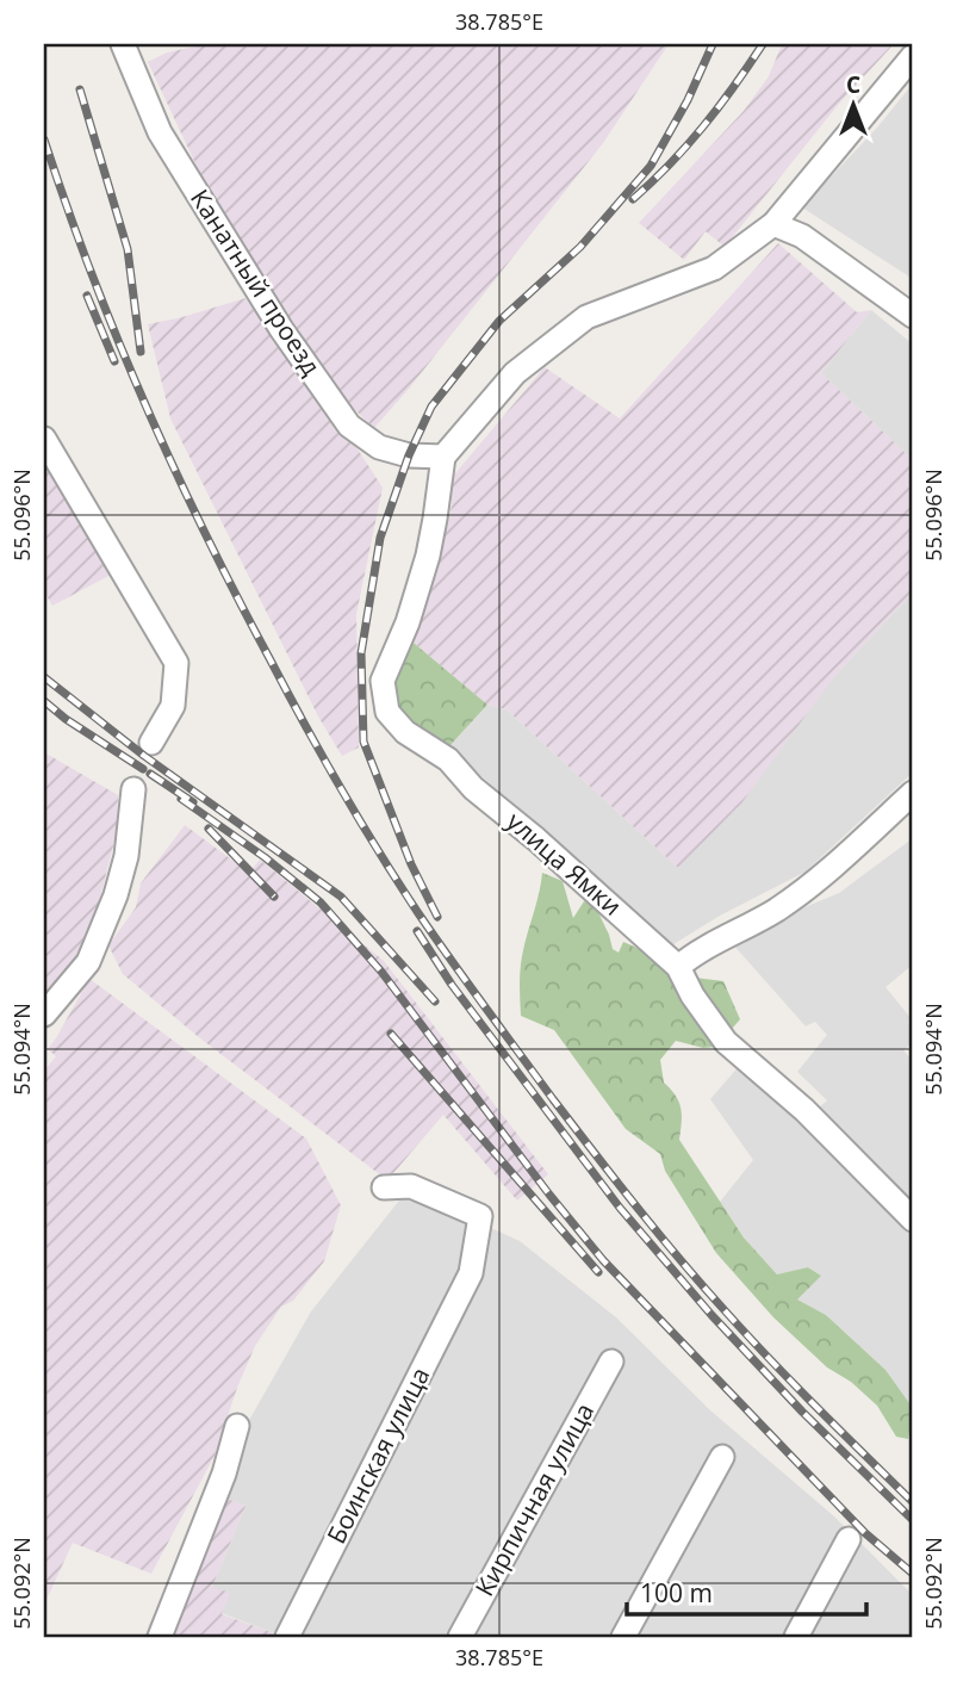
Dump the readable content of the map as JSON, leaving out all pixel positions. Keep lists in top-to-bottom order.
{
  "streets": {
    "street": [
      "Канатный проезд",
      "улица Ямки",
      "Боинская улица",
      "Кирпичная улица"
    ]
  },
  "crossings": [
    ["Канатный проезд", "улица Ямки"]
  ],
  "scale_bar": "100 m",
  "north": "top",
  "coordinates": [
    "38.785°E",
    "55.096°N",
    "55.094°N",
    "55.092°N"
  ]
}
